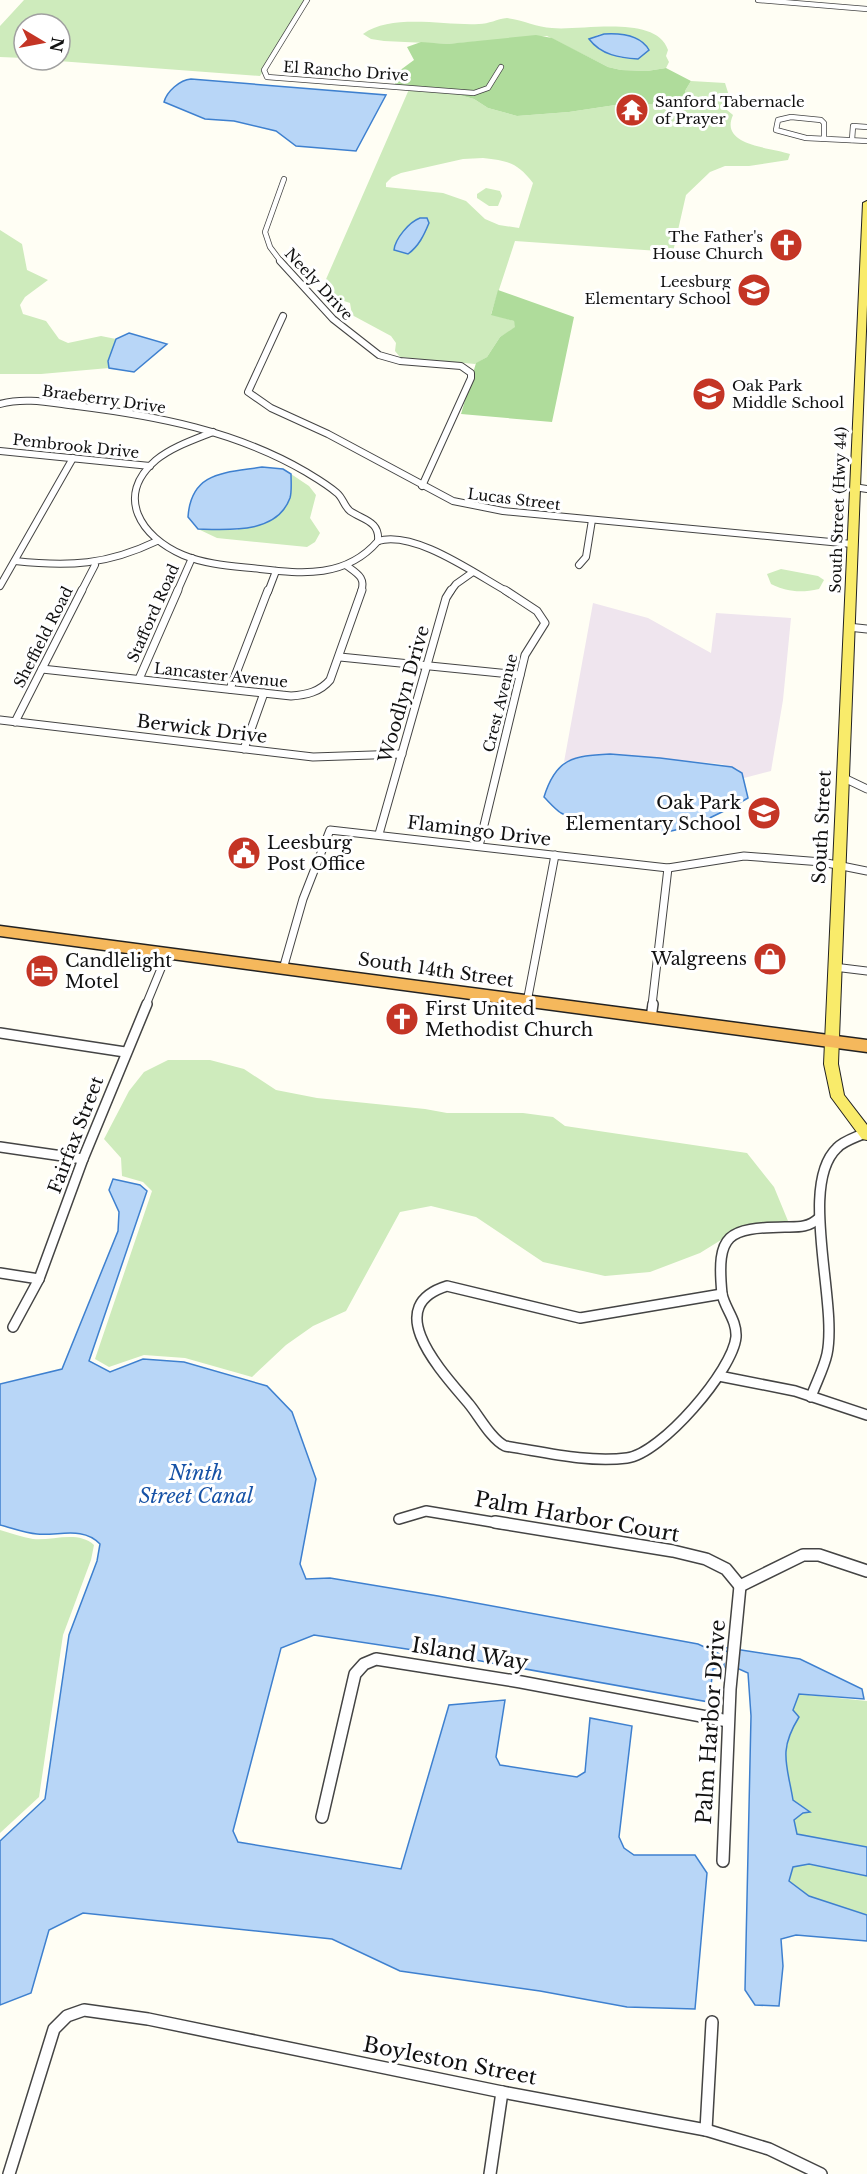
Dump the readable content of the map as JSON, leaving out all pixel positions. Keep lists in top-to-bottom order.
{
  "streets": {
    "highway": ["South 14th Street"],
    "main road": ["South Street (Hwy 44)", "South Street"],
    "street": [
      "El Rancho Drive",
      "Neely Drive",
      "Braeberry Drive",
      "Pembrook Drive",
      "Lucas Street",
      "Stafford Road",
      "Sheffield Road",
      "Lancaster Avenue",
      "Woodlyn Drive",
      "Crest Avenue",
      "Berwick Drive",
      "Flamingo Drive",
      "Fairfax Street",
      "Palm Harbor Court",
      "Island Way",
      "Palm Harbor Drive",
      "Boyleston Street"
    ]
  },
  "crossings": [
    ["Neely Drive", "Lucas Street"],
    ["Braeberry Drive", "Crest Avenue"],
    ["Lucas Street", "South Street (Hwy 44)"],
    ["South Street (Hwy 44)", "South Street"],
    ["Stafford Road", "Lancaster Avenue"],
    ["Sheffield Road", "Lancaster Avenue"],
    ["Sheffield Road", "Berwick Drive"],
    ["Woodlyn Drive", "Crest Avenue"],
    ["Woodlyn Drive", "Berwick Drive"],
    ["Woodlyn Drive", "Flamingo Drive"],
    ["Crest Avenue", "Flamingo Drive"],
    ["South Street", "Flamingo Drive"],
    ["South Street", "South 14th Street"],
    ["Flamingo Drive", "South 14th Street"],
    ["South 14th Street", "Fairfax Street"],
    ["Palm Harbor Court", "Palm Harbor Drive"],
    ["Island Way", "Palm Harbor Drive"]
  ],
  "water": ["Ninth Street Canal"],
  "places": {
    "temple": ["Sanford Tabernacle of Prayer"],
    "church": ["The Father's House Church", "First United Methodist Church"],
    "school or university": ["Leesburg Elementary School", "Oak Park Middle School", "Oak Park Elementary School"],
    "public building": ["Leesburg Post Office"],
    "shop": ["Walgreens"],
    "hotel": ["Candlelight Motel"]
  },
  "north": "right"
}
